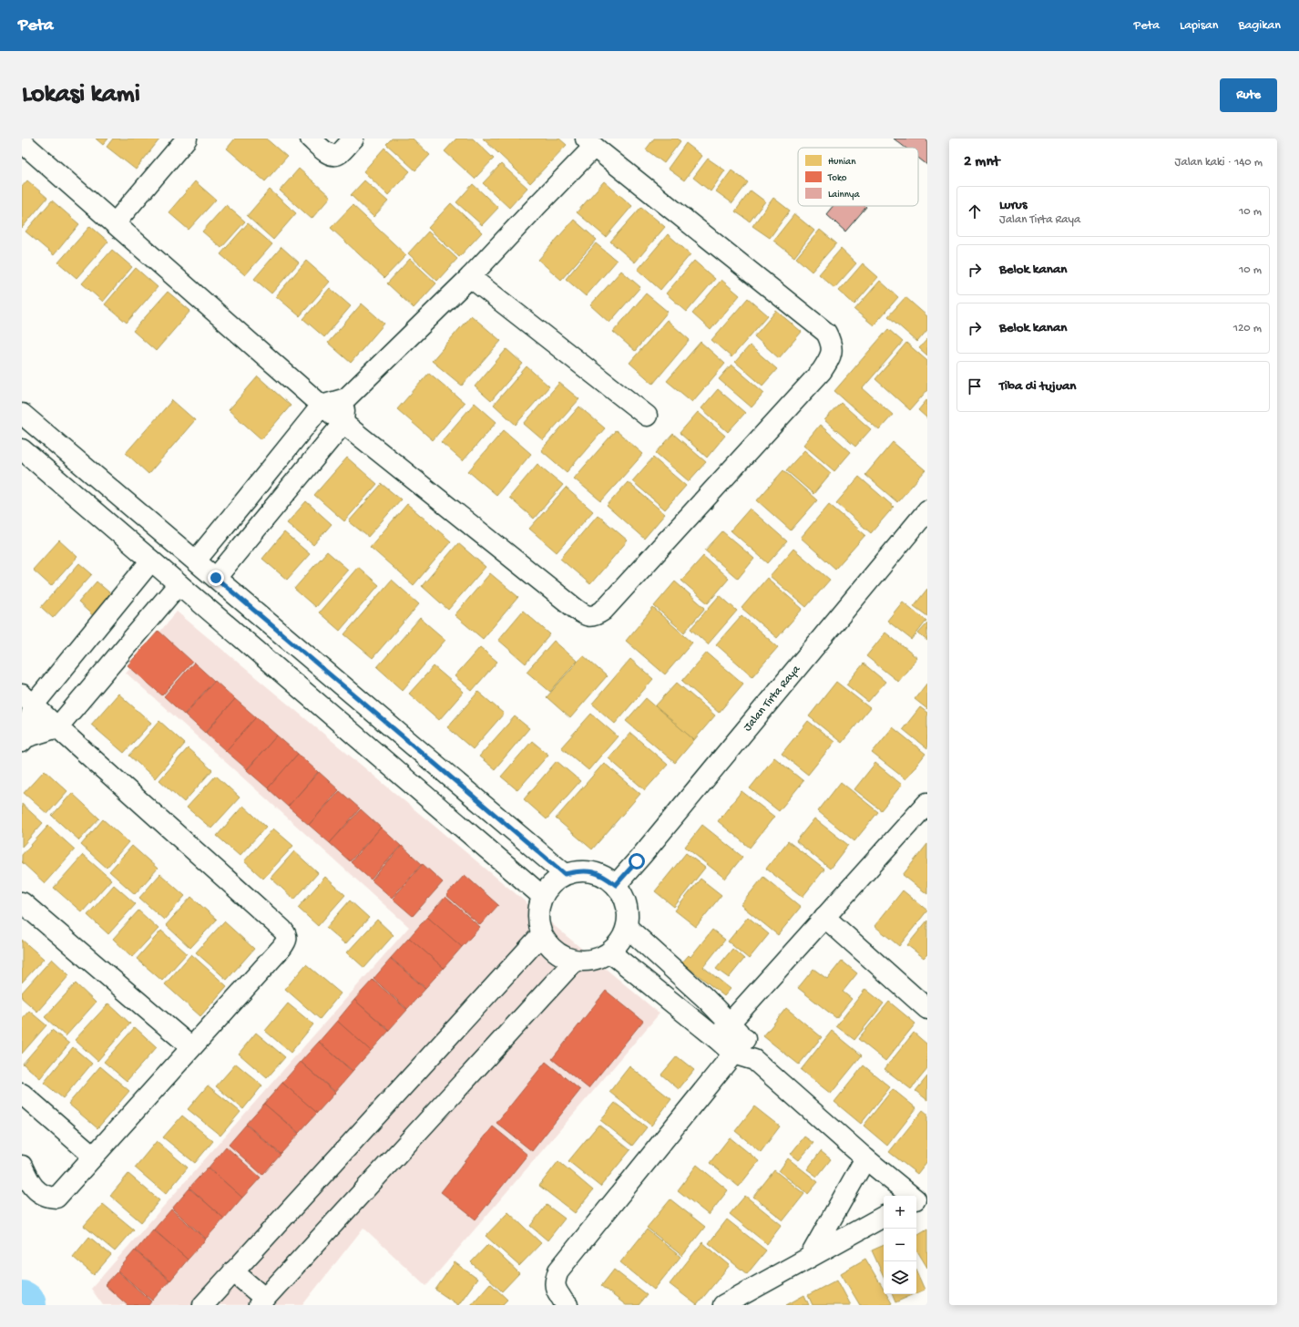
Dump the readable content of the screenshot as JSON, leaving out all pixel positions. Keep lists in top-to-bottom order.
{
  "streets": {
    "street": ["Jalan Tirta Raya"]
  },
  "legend": ["Hunian", "Toko", "Lainnya"],
  "page": {
    "header": "Peta",
    "nav": ["Peta", "Lapisan", "Bagikan"],
    "buttons": "Rute",
    "title": "Lokasi kami",
    "heading": ["2 mnt", "Jalan kaki · 140 m"],
    "list": [
      ["Lurus", "Jalan Tirta Raya", "10 m"],
      ["Belok kanan", "10 m"],
      ["Belok kanan", "120 m"],
      "Tiba di tujuan"
    ],
    "map_buttons": ["+", "−"]
  }
}
